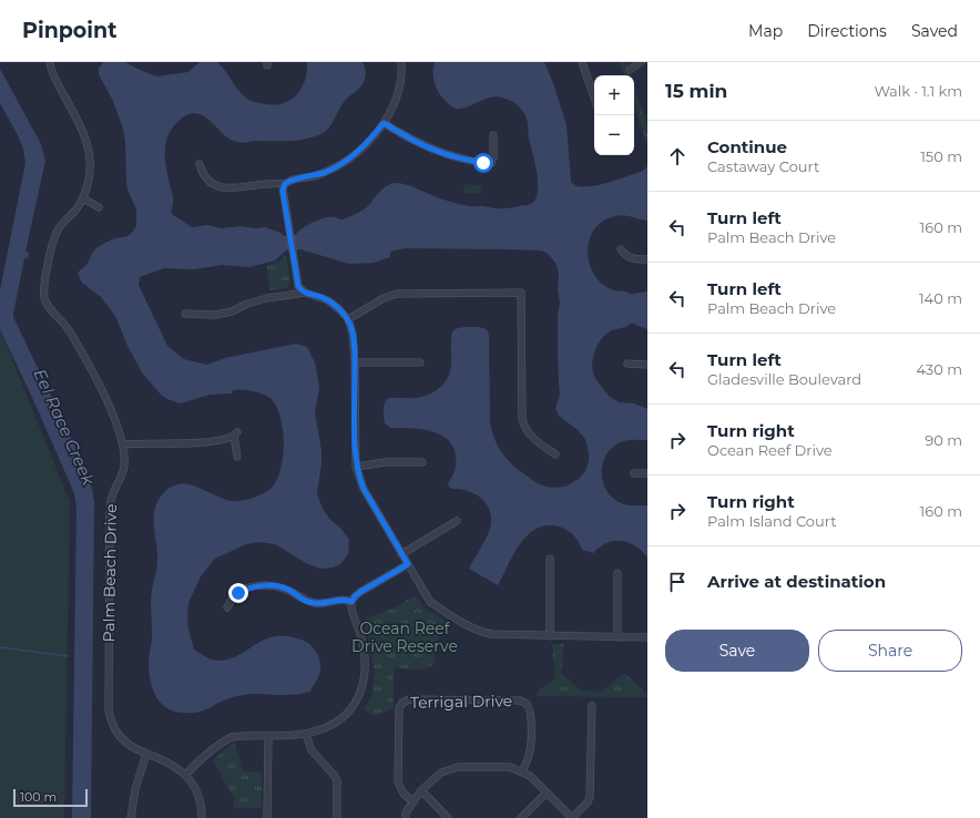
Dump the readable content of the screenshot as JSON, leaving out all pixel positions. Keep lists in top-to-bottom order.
{
  "streets": {
    "street": ["Palm Beach Drive", "Terrigal Drive"]
  },
  "water": ["Eel Race Creek"],
  "parks": ["Ocean Reef Drive Reserve"],
  "scale_bar": "100 m",
  "page": {
    "header": "Pinpoint",
    "nav": ["Map", "Directions", "Saved"],
    "heading": ["15 min", "Walk · 1.1 km"],
    "map_buttons": ["+", "−"],
    "list": [
      ["Continue", "Castaway Court", "150 m"],
      ["Turn left", "Palm Beach Drive", "160 m"],
      ["Turn left", "Palm Beach Drive", "140 m"],
      ["Turn left", "Gladesville Boulevard", "430 m"],
      ["Turn right", "Ocean Reef Drive", "90 m"],
      ["Turn right", "Palm Island Court", "160 m"],
      "Arrive at destination"
    ],
    "buttons": ["Save", "Share"],
    "scale": "100 m"
  }
}
